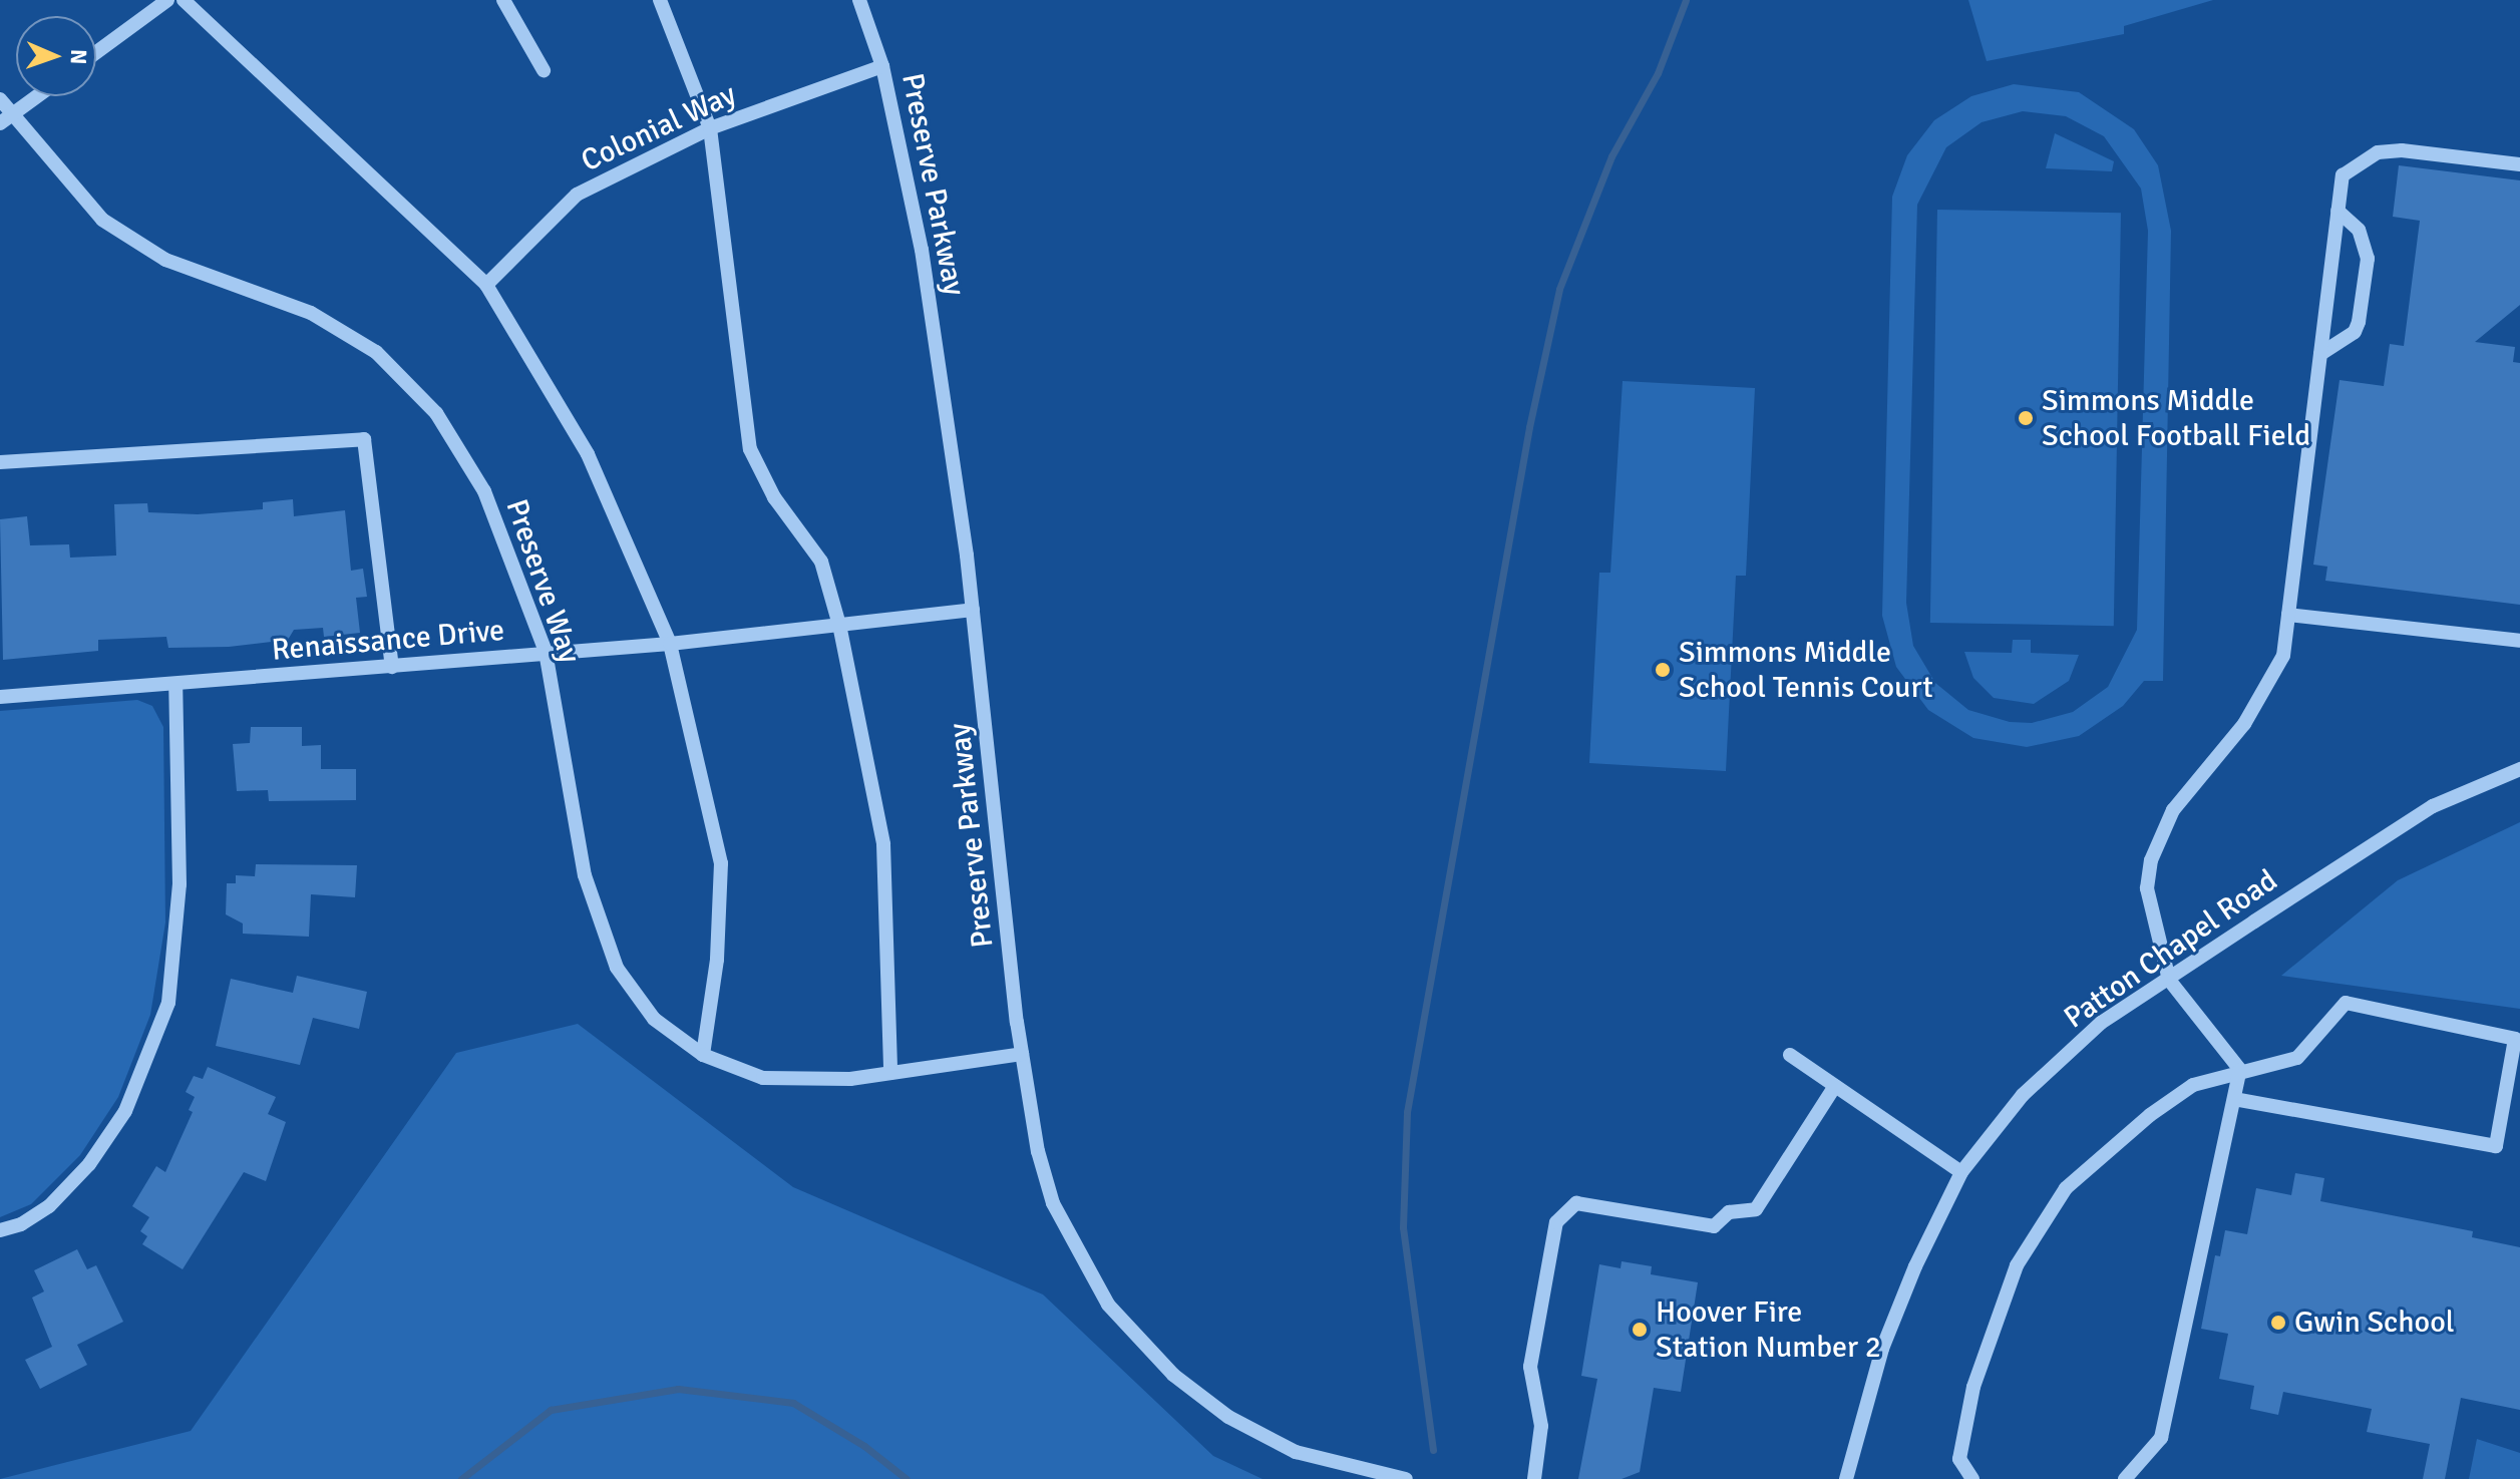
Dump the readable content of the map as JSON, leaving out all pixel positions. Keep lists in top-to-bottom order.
{
  "streets": {
    "street": [
      "Colonial Way",
      "Preserve Parkway",
      "Preserve Way",
      "Renaissance Drive",
      "Patton Chapel Road"
    ]
  },
  "crossings": [
    ["Colonial Way", "Preserve Parkway"],
    ["Preserve Parkway", "Preserve Way"],
    ["Preserve Parkway", "Renaissance Drive"],
    ["Preserve Way", "Renaissance Drive"]
  ],
  "places": [
    "Simmons Middle School Football Field",
    "Simmons Middle School Tennis Court",
    "Gwin School",
    "Hoover Fire Station Number 2"
  ],
  "north": "right"
}
